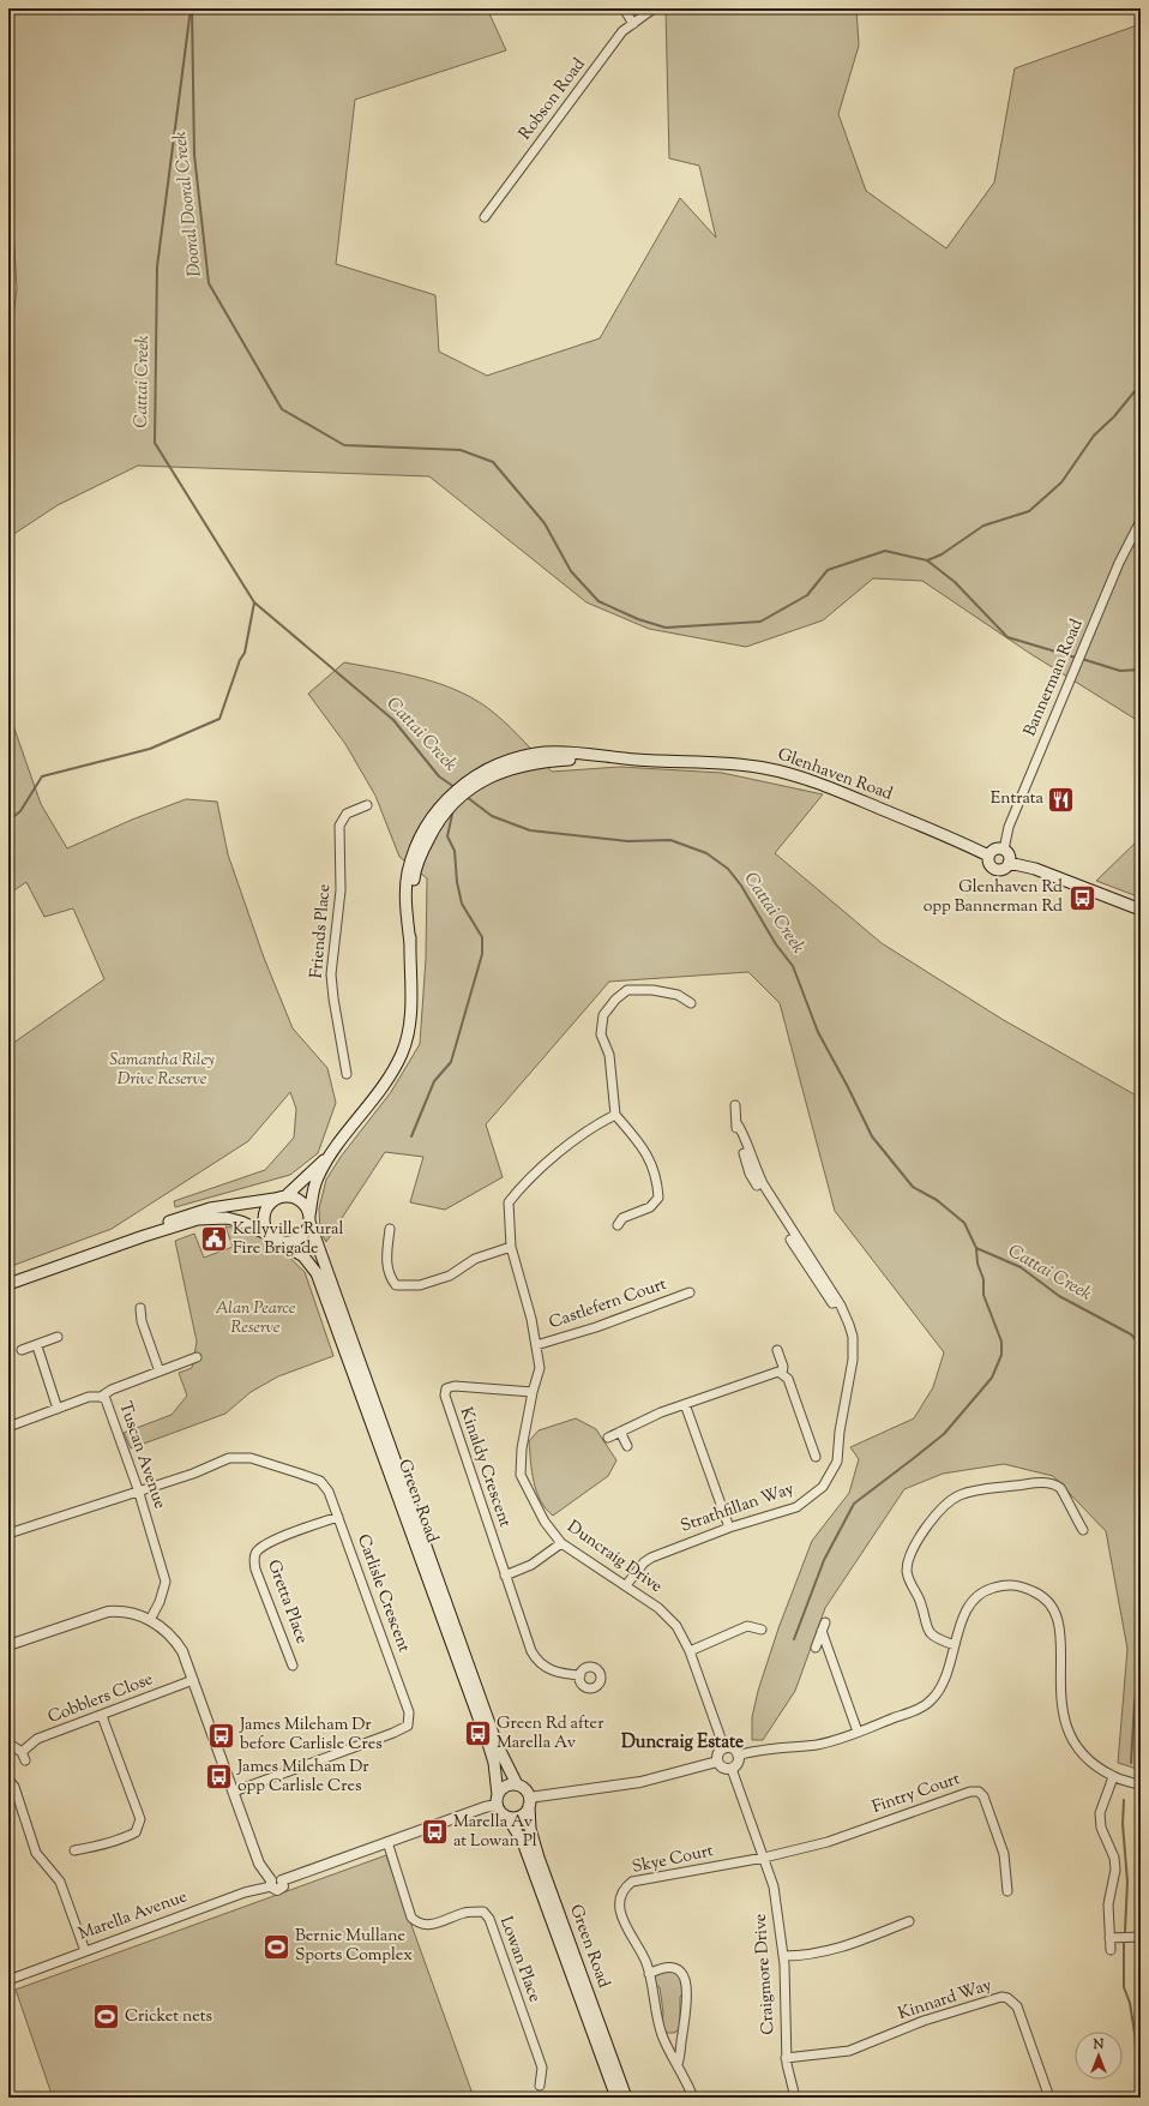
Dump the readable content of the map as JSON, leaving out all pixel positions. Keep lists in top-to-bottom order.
{
  "streets": {
    "main road": ["Glenhaven Road", "Green Road"],
    "street": [
      "Robson Road",
      "Bannerman Road",
      "Friends Place",
      "Castlefern Court",
      "Tuscan Avenue",
      "Kinaldy Crescent",
      "Strathfillan Way",
      "Duncraig Drive",
      "Carlisle Crescent",
      "Gretta Place",
      "Cobblers Close",
      "Fintry Court",
      "Skye Court",
      "Marella Avenue",
      "Lowan Place",
      "Craigmore Drive",
      "Kinnard Way"
    ]
  },
  "crossings": [
    ["Bannerman Road", "Glenhaven Road"],
    ["Glenhaven Road", "Green Road"],
    ["Castlefern Court", "Duncraig Drive"],
    ["Tuscan Avenue", "Carlisle Crescent"],
    ["Kinaldy Crescent", "Duncraig Drive"],
    ["Strathfillan Way", "Duncraig Drive"],
    ["Duncraig Drive", "Craigmore Drive"],
    ["Carlisle Crescent", "Gretta Place"],
    ["Fintry Court", "Skye Court"],
    ["Fintry Court", "Craigmore Drive"],
    ["Skye Court", "Craigmore Drive"],
    ["Craigmore Drive", "Kinnard Way"]
  ],
  "districts": ["Duncraig Estate"],
  "water": ["Dooral Dooral Creek", "Cattai Creek"],
  "parks": ["Samantha Riley Drive Reserve", "Alan Pearce Reserve"],
  "places": {
    "restaurant": ["Entrata"],
    "bus stop": [
      "Glenhaven Rd opp Bannerman Rd",
      "Green Rd after Marella Av",
      "James Mileham Dr before Carlisle Cres",
      "James Mileham Dr opp Carlisle Cres",
      "Marella Av at Lowan Pl"
    ],
    "public building": ["Kellyville Rural Fire Brigade"],
    "sports": ["Bernie Mullane Sports Complex", "Cricket nets"]
  },
  "north": "top"
}
